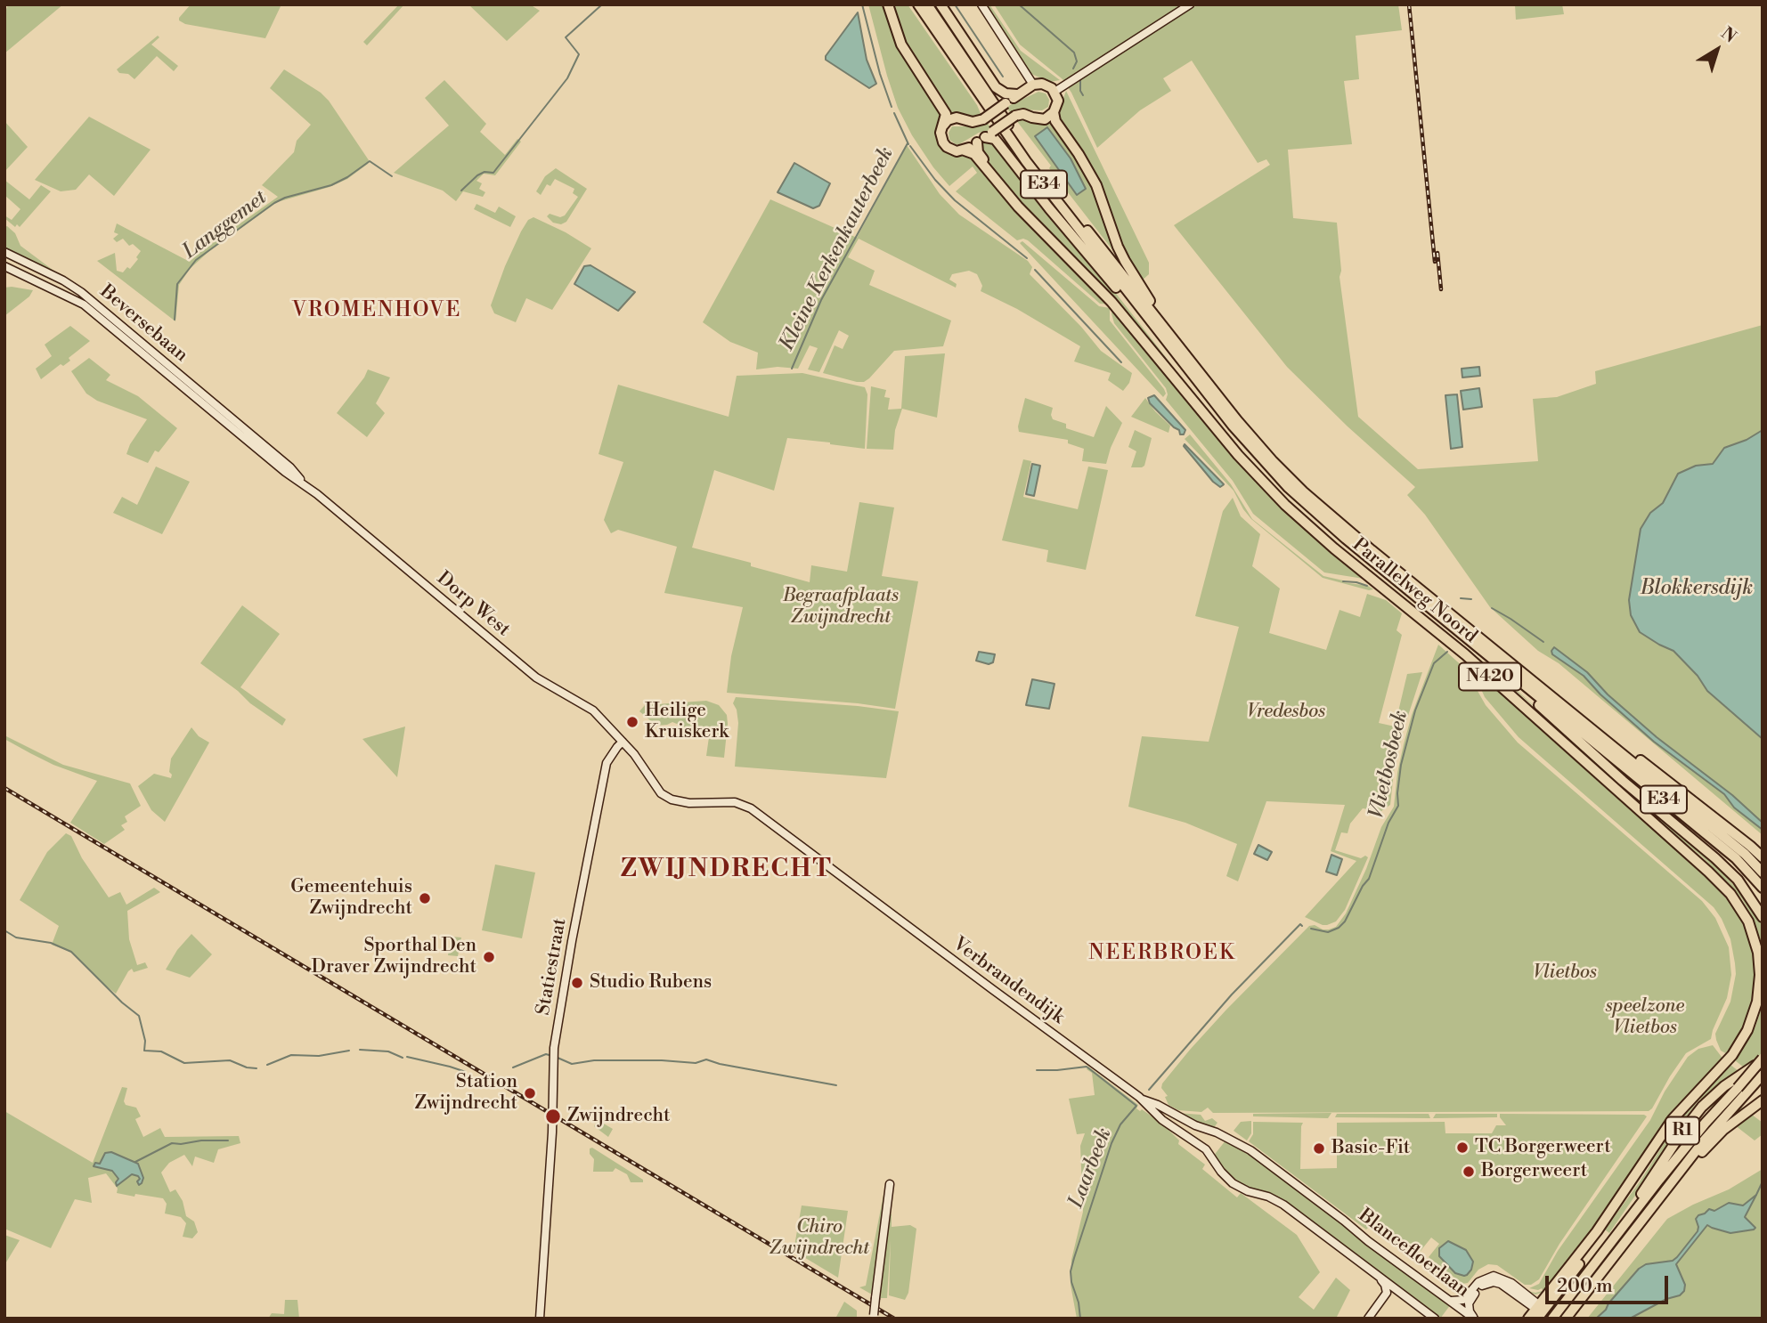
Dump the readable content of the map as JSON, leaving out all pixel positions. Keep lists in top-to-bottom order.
{
  "streets": {
    "highway": [
      "E34",
      "Parallelweg Noord",
      "N420",
      "R1"
    ],
    "main road": [
      "Beversebaan",
      "Dorp West",
      "Statiestraat",
      "Verbrandendijk",
      "Blancefloerlaan"
    ]
  },
  "crossings": [
    ["Beversebaan", "Dorp West"],
    ["Parallelweg Noord", "N420"],
    ["Dorp West", "Statiestraat"],
    ["Dorp West", "Verbrandendijk"],
    ["Verbrandendijk", "Blancefloerlaan"]
  ],
  "districts": ["VROMENHOVE", "ZWIJNDRECHT", "NEERBROEK"],
  "water": [
    "Langgemet",
    "Kleine Kerkenkauterbeek",
    "Blokkersdijk",
    "Vlietbosbeek",
    "Laarbeek"
  ],
  "parks": [
    "Begraafplaats Zwijndrecht",
    "Vredesbos",
    "Vlietbos",
    "speelzone Vlietbos",
    "Chiro Zwijndrecht"
  ],
  "places": [
    "Heilige Kruiskerk",
    "Gemeentehuis Zwijndrecht",
    "Sporthal Den Draver Zwijndrecht",
    "Studio Rubens",
    "Station Zwijndrecht",
    "Zwijndrecht",
    "TC Borgerweert",
    "Basic-Fit",
    "Borgerweert"
  ],
  "scale_bar": "200 m",
  "north": "top right"
}
